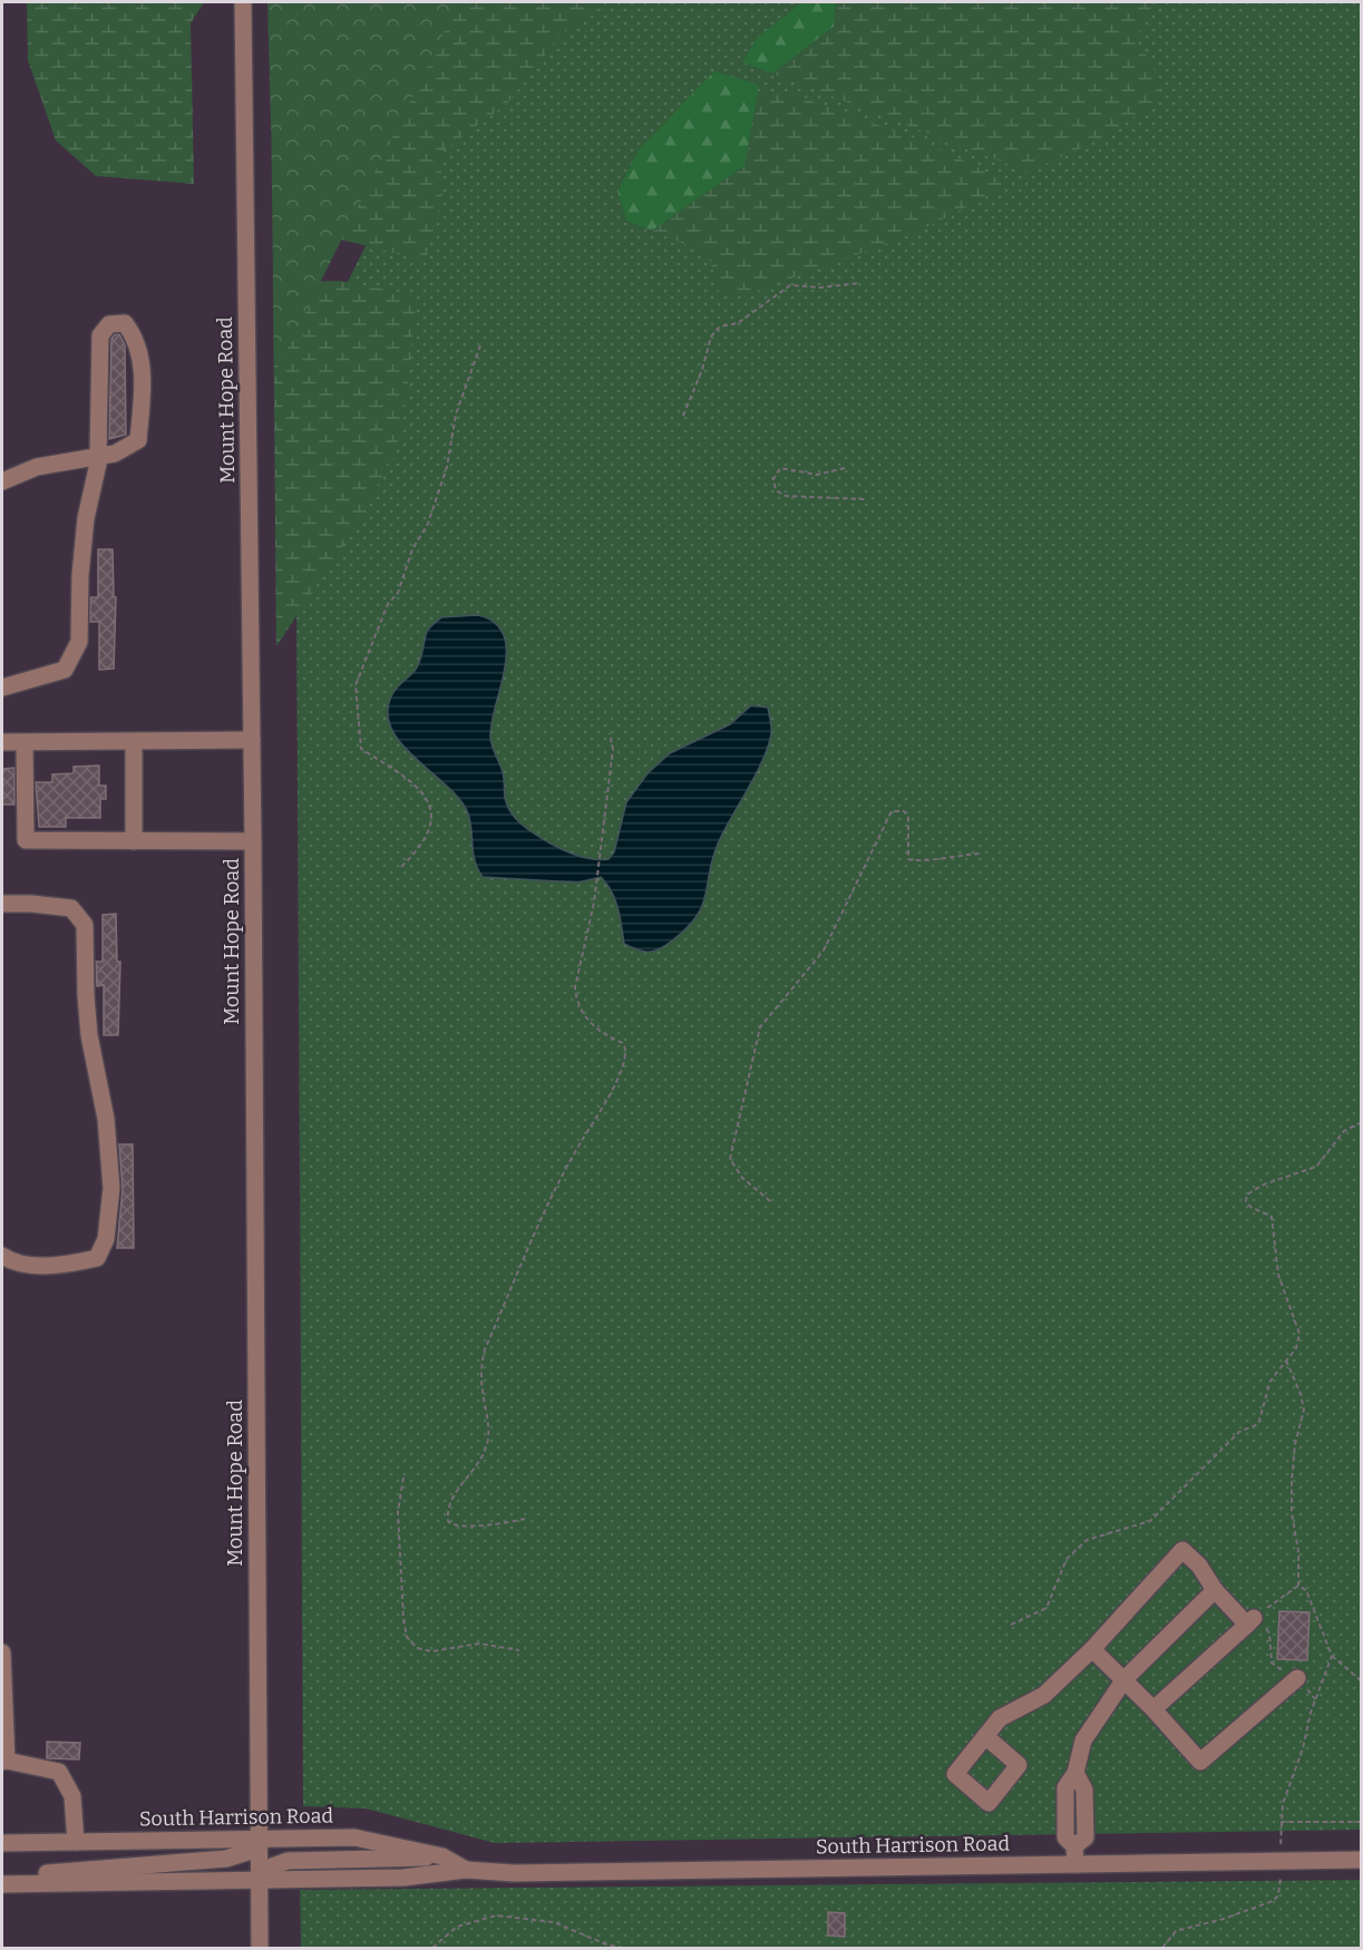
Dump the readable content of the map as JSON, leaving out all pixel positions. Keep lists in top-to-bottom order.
{
  "streets": {
    "street": ["Mount Hope Road", "South Harrison Road"]
  },
  "crossings": [
    ["Mount Hope Road", "South Harrison Road"]
  ]
}
